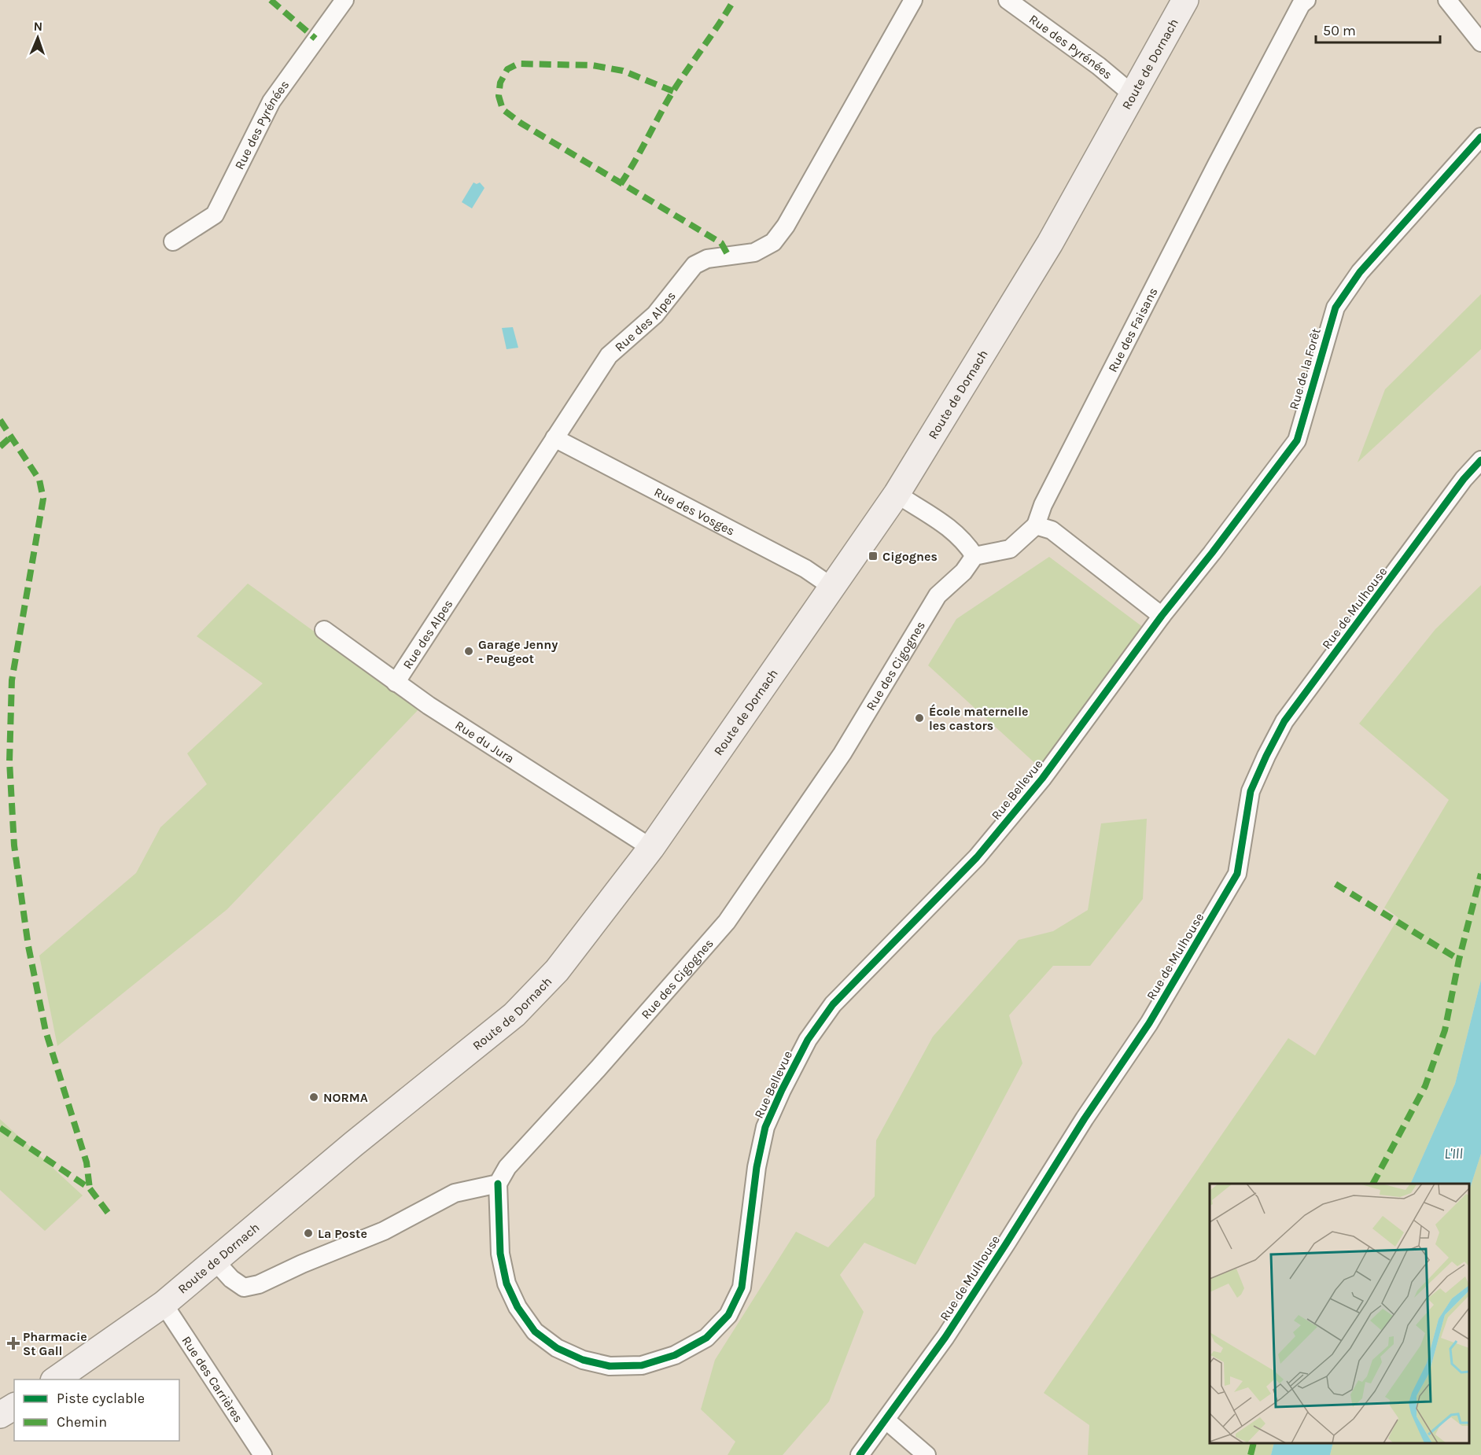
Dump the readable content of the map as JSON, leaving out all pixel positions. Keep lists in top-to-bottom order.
{
  "streets": {
    "main road": ["Route de Dornach"],
    "street": [
      "Rue des Pyrénées",
      "Rue des Alpes",
      "Rue des Faisans",
      "Rue de la Forêt",
      "Rue des Vosges",
      "Rue de Mulhouse",
      "Rue des Cigognes",
      "Rue du Jura",
      "Rue Bellevue",
      "Rue des Carrières"
    ]
  },
  "crossings": [
    ["Rue des Pyrénées", "Route de Dornach"],
    ["Route de Dornach", "Rue des Vosges"],
    ["Route de Dornach", "Rue du Jura"],
    ["Route de Dornach", "Rue des Carrières"],
    ["Rue des Alpes", "Rue des Vosges"],
    ["Rue des Alpes", "Rue du Jura"],
    ["Rue de la Forêt", "Rue Bellevue"],
    ["Rue des Cigognes", "Rue Bellevue"]
  ],
  "water": ["L'Ill"],
  "places": {
    "transit": ["Cigognes"],
    "other": [
      "Garage Jenny - Peugeot",
      "École maternelle les castors",
      "NORMA",
      "La Poste"
    ],
    "health": ["Pharmacie St Gall"]
  },
  "legend": ["Piste cyclable", "Chemin"],
  "scale_bar": "50 m",
  "north": "top"
}
